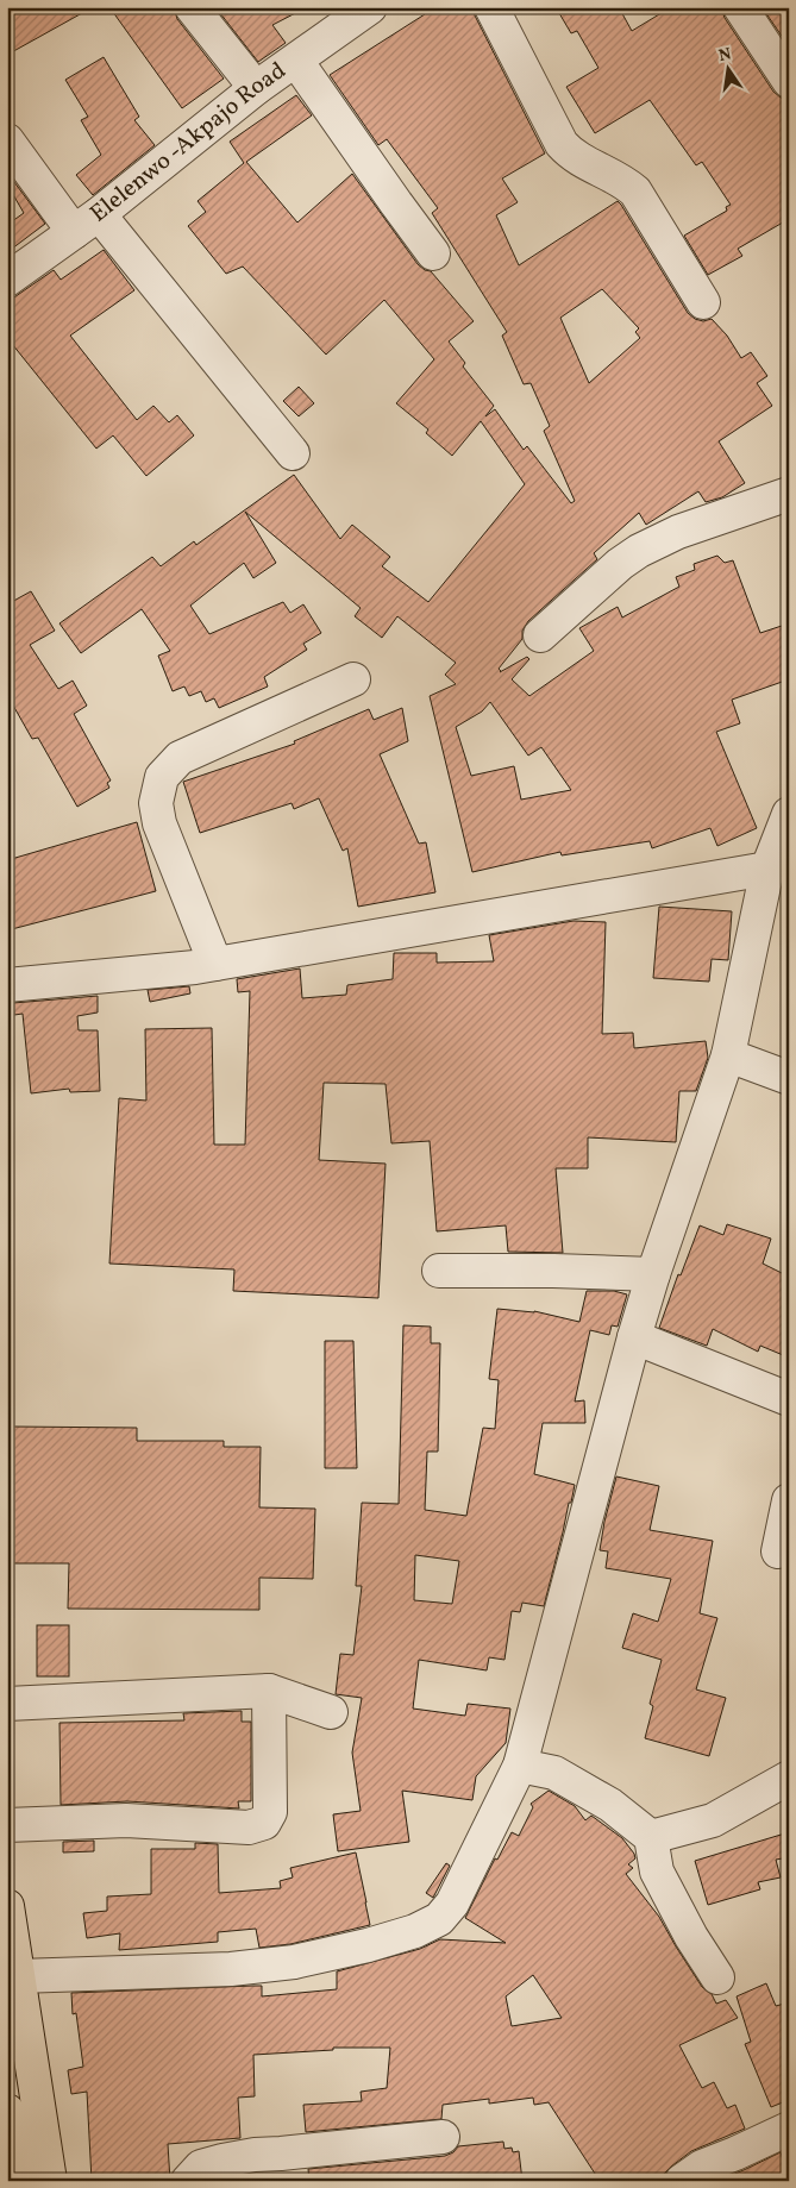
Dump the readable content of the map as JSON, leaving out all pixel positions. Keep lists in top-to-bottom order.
{
  "streets": {
    "street": ["Elelenwo -Akpajo Road"]
  },
  "north": "top"
}
